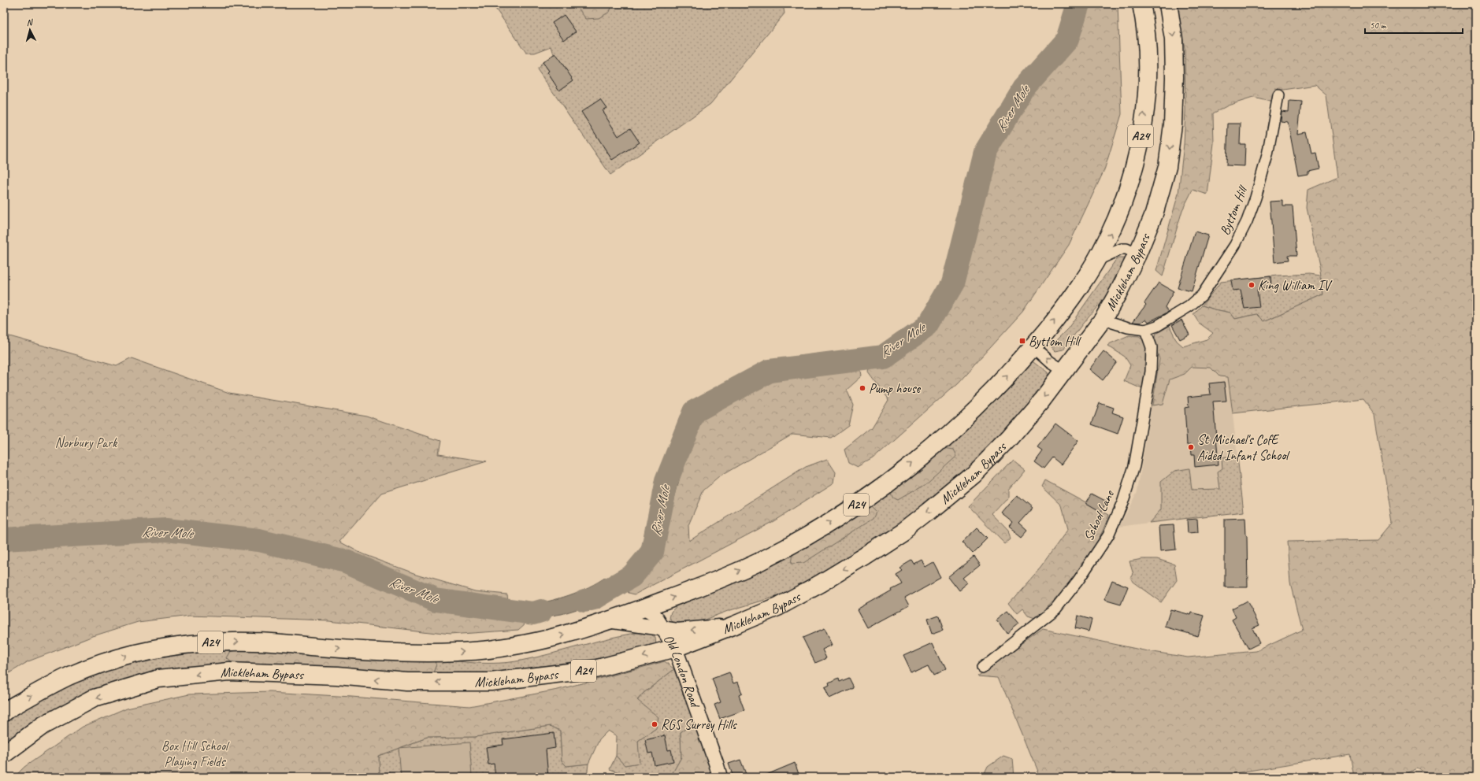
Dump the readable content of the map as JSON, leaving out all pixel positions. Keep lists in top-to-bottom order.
{
  "streets": {
    "highway": ["A24", "Mickleham Bypass"],
    "main road": ["Old London Road"],
    "street": ["Byttom Hill", "School Lane"]
  },
  "crossings": [
    ["A24", "Old London Road"],
    ["Byttom Hill", "Mickleham Bypass"],
    ["Byttom Hill", "School Lane"],
    ["Mickleham Bypass", "Old London Road"]
  ],
  "water": ["River Mole"],
  "parks": ["Norbury Park", "Box Hill School Playing Fields"],
  "places": {
    "other": [
      "King William IV",
      "Pump house",
      "St Michael's CofE Aided Infant School",
      "RGS Surrey Hills"
    ],
    "transit": ["Byttom Hill"]
  },
  "scale_bar": "50 m",
  "north": "top"
}
